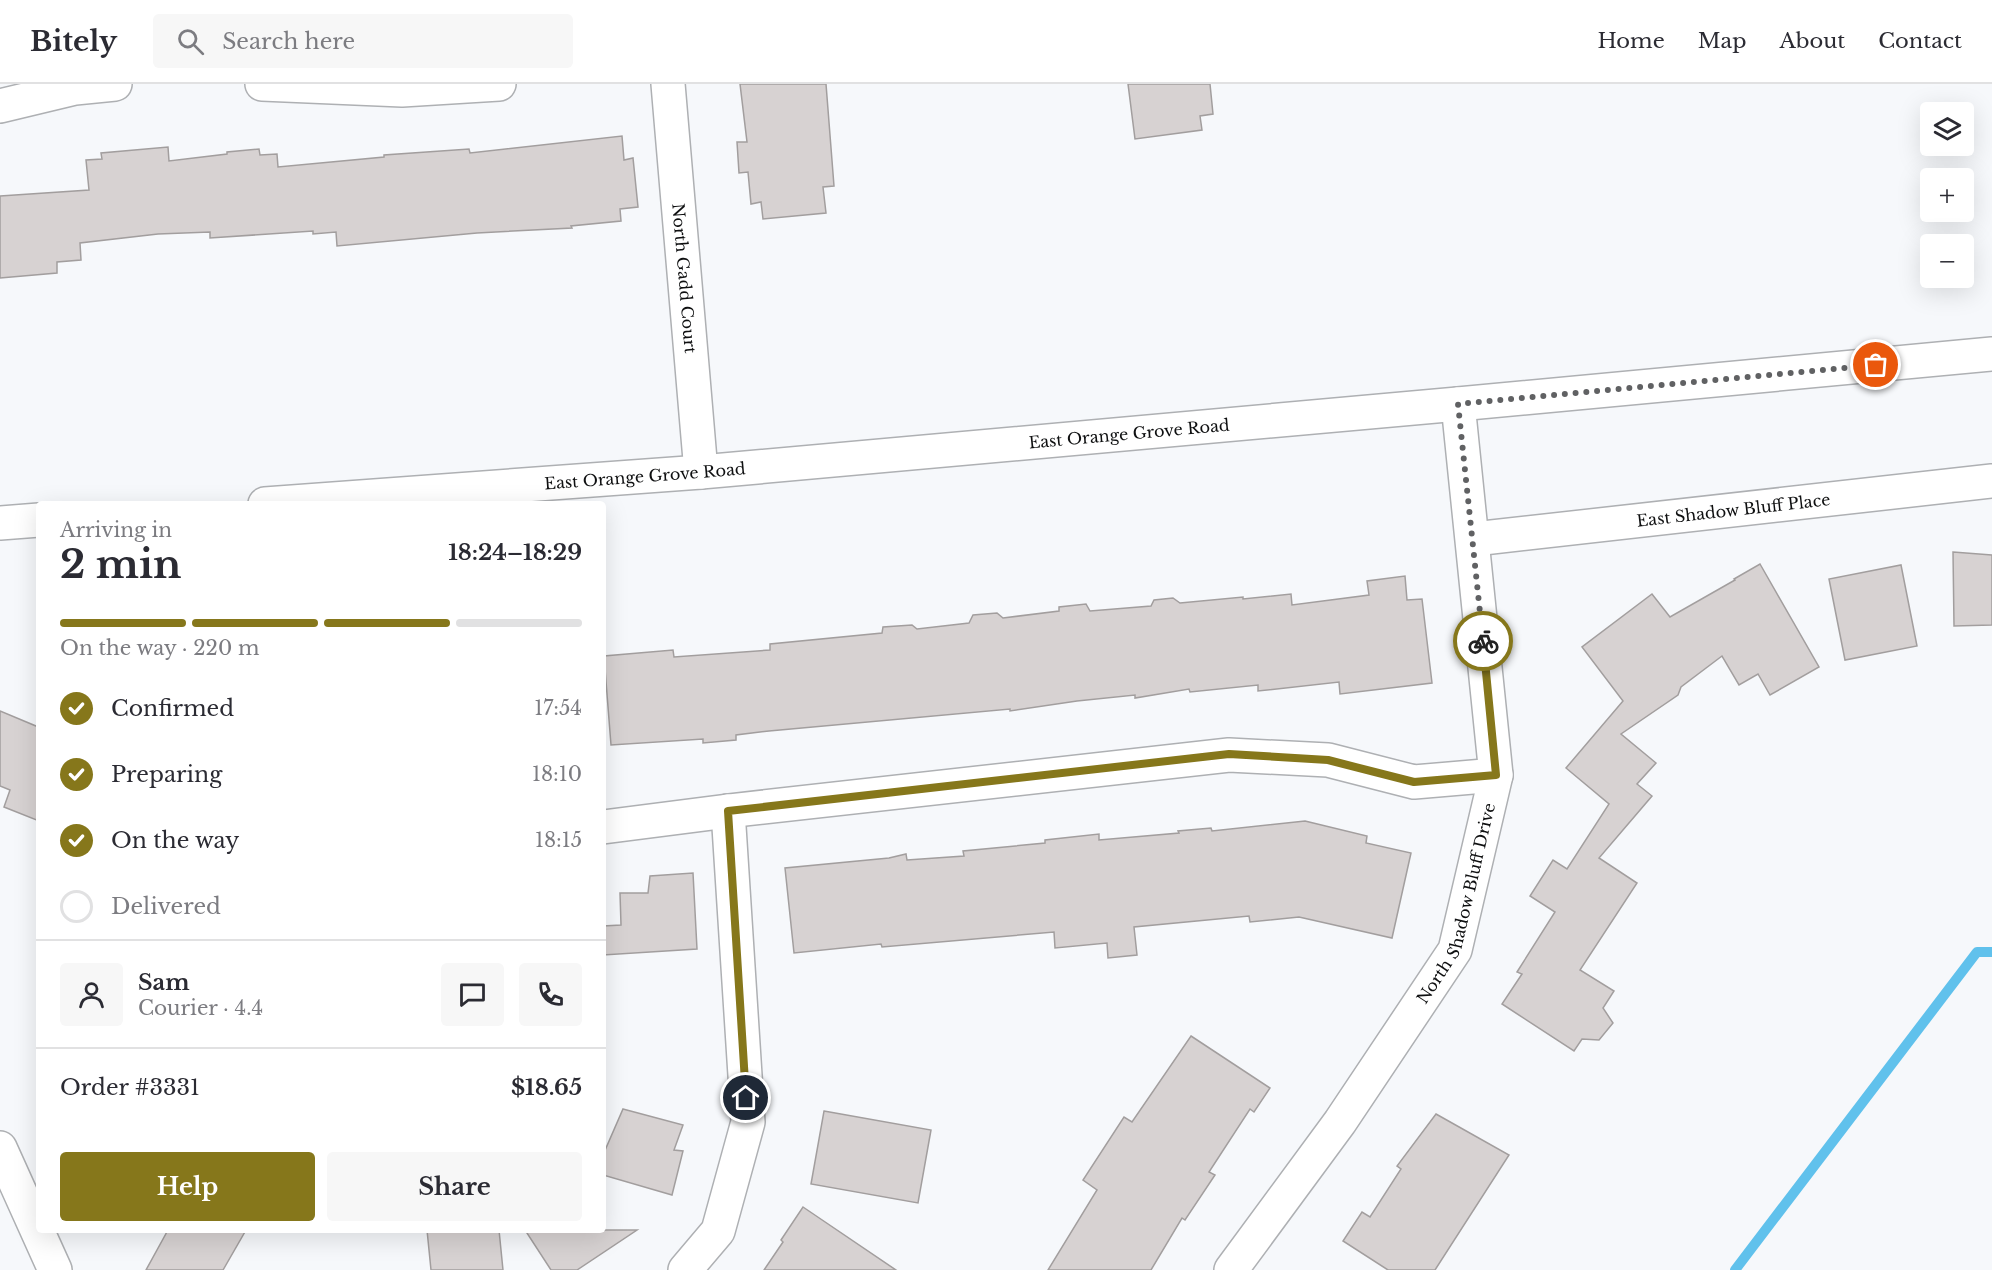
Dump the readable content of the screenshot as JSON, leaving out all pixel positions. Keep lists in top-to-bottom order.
{
  "streets": {
    "street": [
      "North Gadd Court",
      "East Orange Grove Road",
      "East Shadow Bluff Place",
      "North Shadow Bluff Drive"
    ]
  },
  "crossings": [
    ["North Gadd Court", "East Orange Grove Road"],
    ["East Orange Grove Road", "North Shadow Bluff Drive"],
    ["East Shadow Bluff Place", "North Shadow Bluff Drive"]
  ],
  "page": {
    "header": "Bitely",
    "search": "Search here",
    "nav": [
      "Home",
      "Map",
      "About",
      "Contact"
    ],
    "map_buttons": ["+", "−"],
    "heading": ["2 min", "Arriving in", "18:24–18:29"],
    "panel": [
      "Sam",
      "Courier · 4.4",
      "Order #3331",
      "$18.65"
    ],
    "bar": "On the way · 220 m",
    "list": [
      ["Confirmed", "17:54"],
      ["Preparing", "18:10"],
      ["On the way", "18:15"],
      "Delivered"
    ],
    "buttons": ["Help", "Share"]
  }
}
